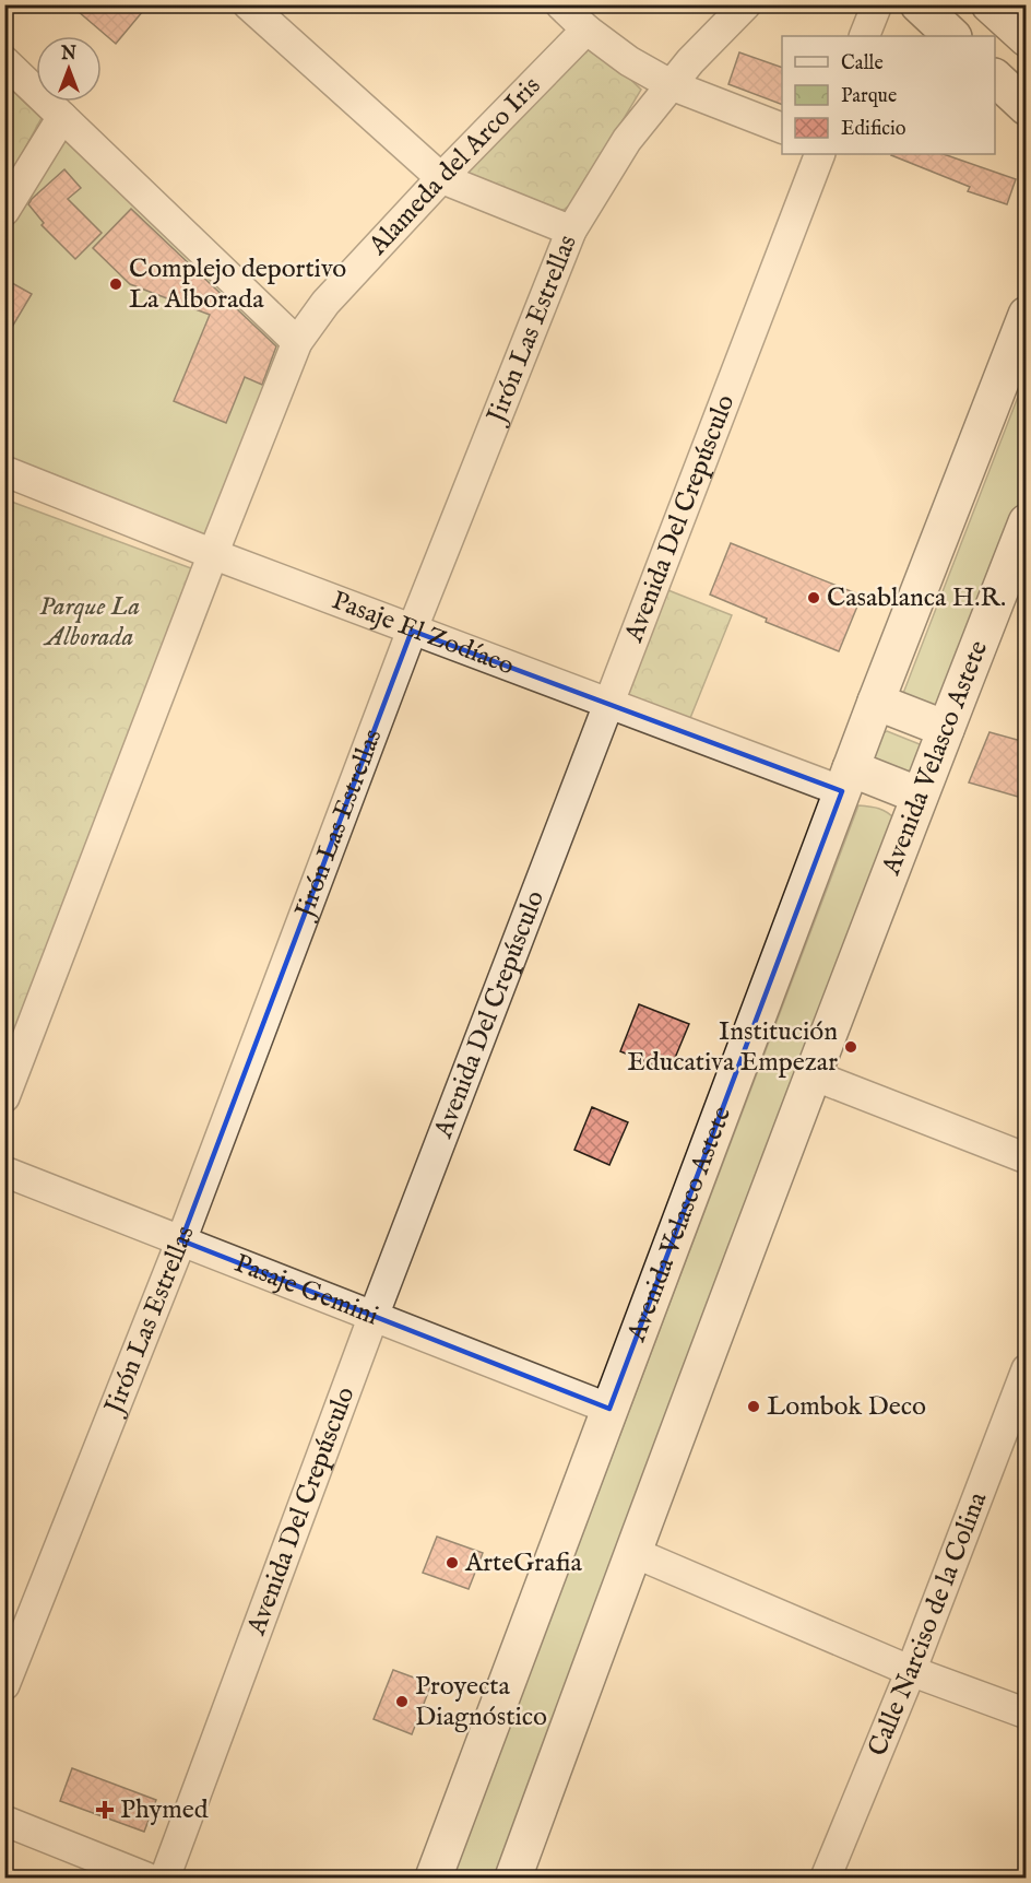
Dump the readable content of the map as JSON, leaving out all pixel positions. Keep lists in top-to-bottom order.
{
  "streets": {
    "main road": ["Avenida Velasco Astete"],
    "street": [
      "Alameda del Arco Iris",
      "Jirón Las Estrellas",
      "Avenida Del Crepúsculo",
      "Pasaje El Zodíaco",
      "Pasaje Gemini",
      "Calle Narciso de la Colina"
    ]
  },
  "crossings": [
    ["Alameda del Arco Iris", "Pasaje El Zodíaco"],
    ["Jirón Las Estrellas", "Pasaje El Zodíaco"],
    ["Jirón Las Estrellas", "Pasaje Gemini"],
    ["Avenida Del Crepúsculo", "Pasaje El Zodíaco"],
    ["Avenida Del Crepúsculo", "Pasaje Gemini"],
    ["Pasaje El Zodíaco", "Avenida Velasco Astete"],
    ["Avenida Velasco Astete", "Pasaje Gemini"]
  ],
  "parks": ["Parque La Alborada"],
  "places": {
    "other": [
      "Complejo deportivo La Alborada",
      "Casablanca H.R.",
      "Institución Educativa Empezar",
      "Lombok Deco",
      "ArteGrafia",
      "Proyecta Diagnóstico"
    ],
    "health": ["Phymed"]
  },
  "legend": ["Calle", "Parque", "Edificio"],
  "north": "top"
}
